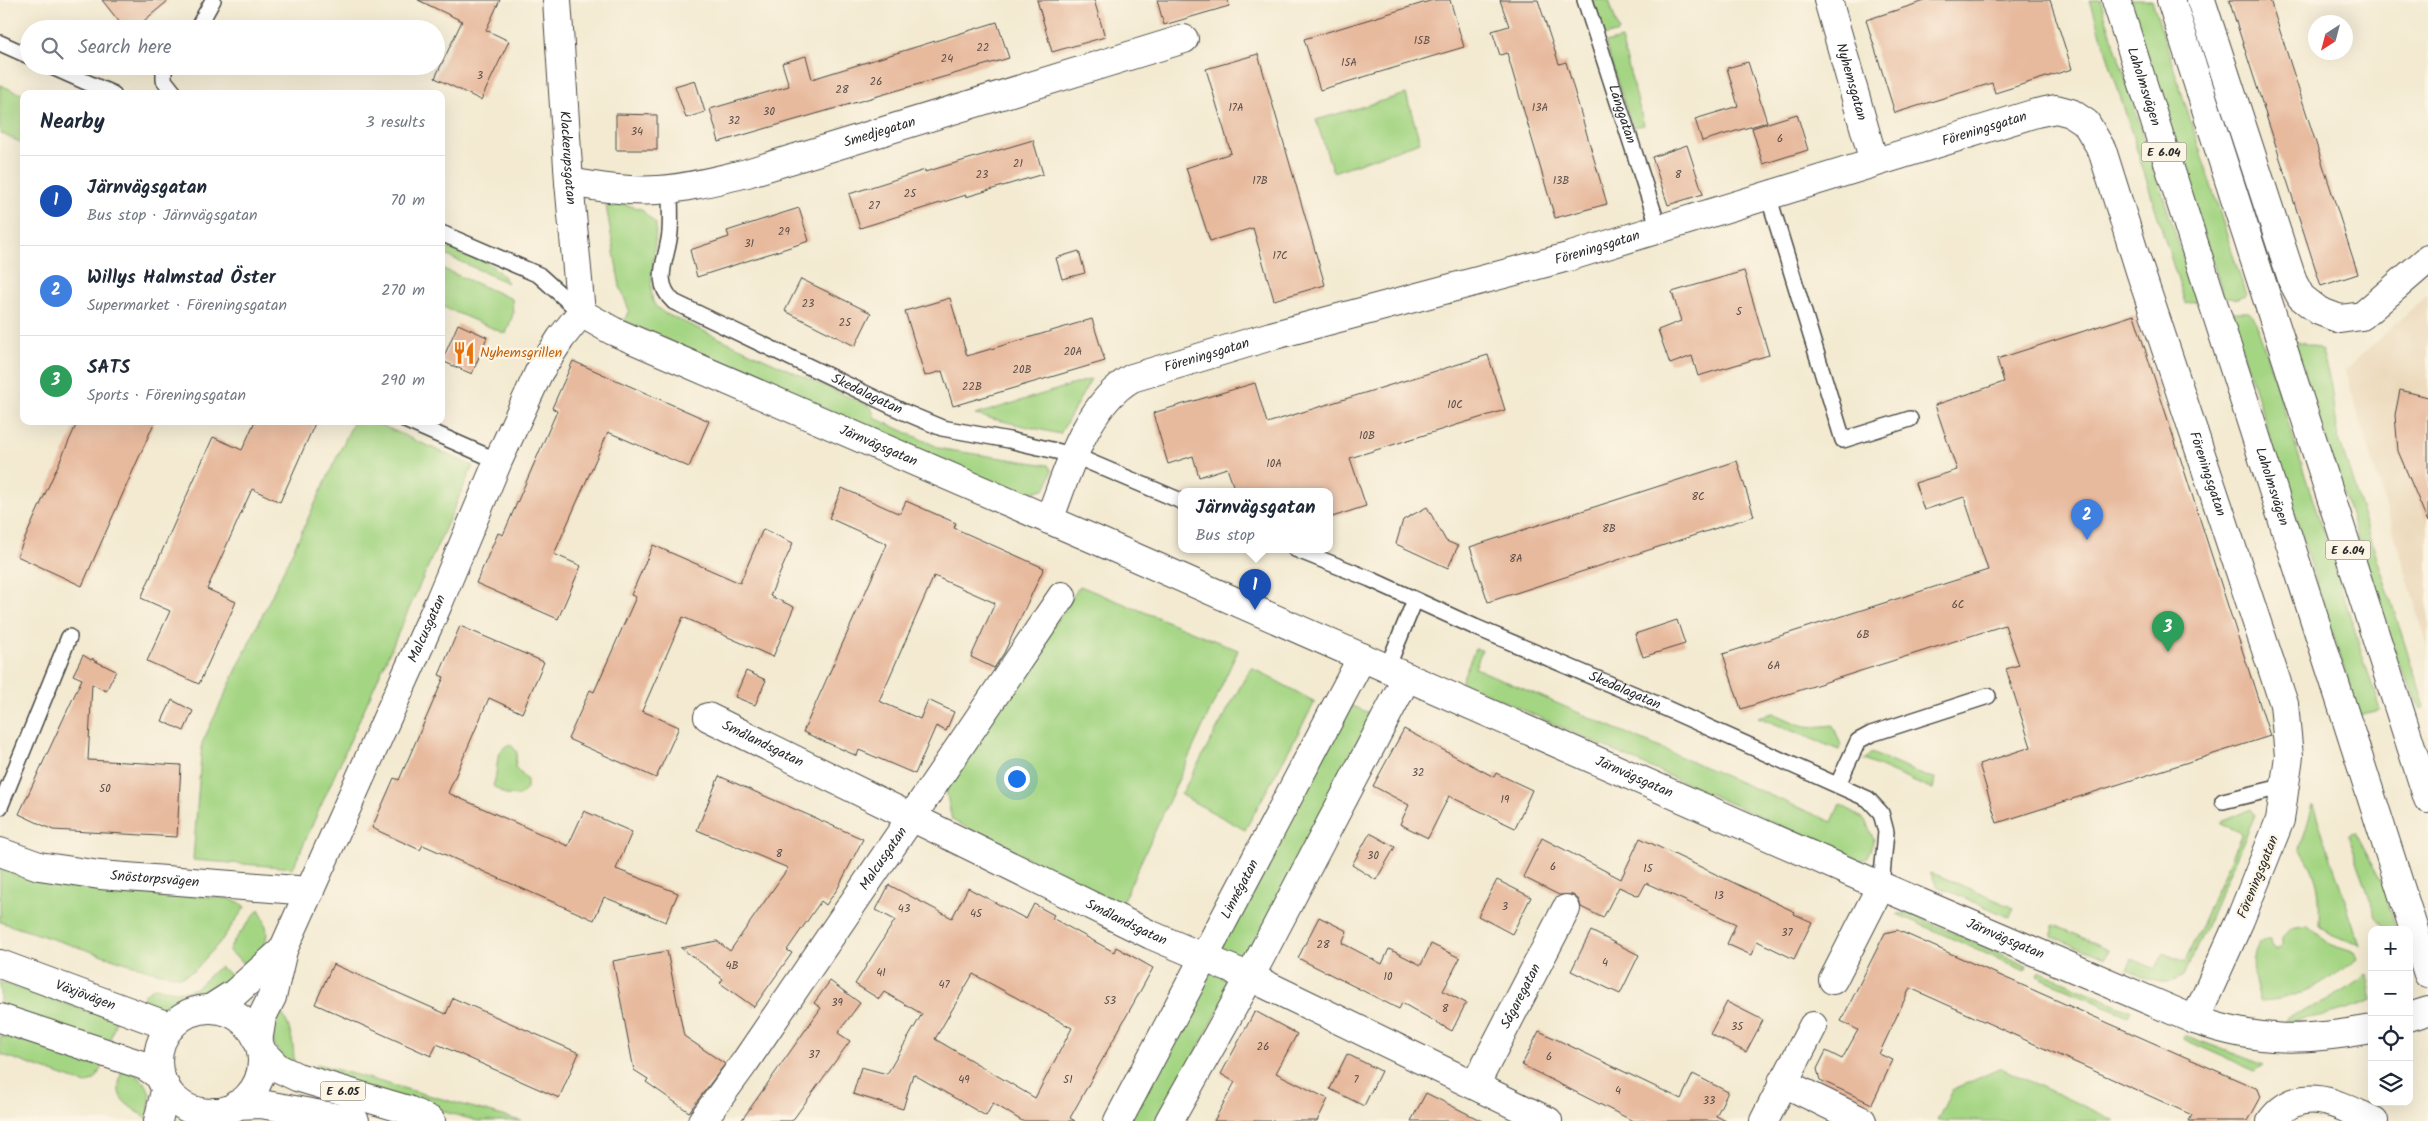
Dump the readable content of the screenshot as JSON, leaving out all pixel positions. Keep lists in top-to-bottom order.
{
  "streets": {
    "main road": [
      "Nyhemsgatan",
      "Laholmsvägen",
      "Föreningsgatan",
      "Smedjegatan",
      "E 6.04",
      "Klackerupsgatan",
      "Järnvägsgatan",
      "Malcusgatan",
      "Smålandsgatan",
      "Snöstorpsvägen",
      "Linnégatan",
      "Växjövägen",
      "Sågaregatan",
      "E 6.05"
    ],
    "lane": ["Långgatan", "Skedalagatan"]
  },
  "crossings": [
    ["Nyhemsgatan", "Föreningsgatan"],
    ["Långgatan", "Föreningsgatan"],
    ["Föreningsgatan", "Skedalagatan"],
    ["Föreningsgatan", "Järnvägsgatan"],
    ["Smedjegatan", "Klackerupsgatan"],
    ["Smedjegatan", "Skedalagatan"],
    ["Klackerupsgatan", "Järnvägsgatan"],
    ["Klackerupsgatan", "Malcusgatan"],
    ["Skedalagatan", "Järnvägsgatan"],
    ["Järnvägsgatan", "Malcusgatan"],
    ["Järnvägsgatan", "Linnégatan"],
    ["Malcusgatan", "Smålandsgatan"],
    ["Malcusgatan", "Snöstorpsvägen"],
    ["Malcusgatan", "Växjövägen"],
    ["Malcusgatan", "E 6.05"],
    ["Smålandsgatan", "Linnégatan"],
    ["Smålandsgatan", "Sågaregatan"],
    ["Växjövägen", "E 6.05"]
  ],
  "places": {
    "restaurant": ["Nyhemsgrillen"]
  },
  "house_numbers": [
    "15B",
    "22",
    "24",
    "15A",
    "3",
    "26",
    "28",
    "17A",
    "13A",
    "30",
    "32",
    "34",
    "6",
    "21",
    "23",
    "8",
    "17B",
    "13B",
    "25",
    "27",
    "29",
    "31",
    "17C",
    "23",
    "5",
    "25",
    "20A",
    "20B",
    "22B",
    "10C",
    "10B",
    "10A",
    "8C",
    "8B",
    "8A",
    "6C",
    "6B",
    "6A",
    "32",
    "50",
    "19",
    "8",
    "30",
    "6",
    "15",
    "13",
    "3",
    "43",
    "45",
    "37",
    "28",
    "4",
    "4B",
    "41",
    "10",
    "47",
    "53",
    "39",
    "8",
    "35",
    "26",
    "37",
    "6",
    "49",
    "51",
    "7",
    "4",
    "33"
  ],
  "north": "bottom left",
  "page": {
    "search": "Search here",
    "heading": ["Nearby", "3 results"],
    "list": [
      {
        "mark": "1",
        "name": "Järnvägsgatan",
        "note": "Bus stop · Järnvägsgatan",
        "value": "70 m"
      },
      {
        "mark": "2",
        "name": "Willys Halmstad Öster",
        "note": "Supermarket · Föreningsgatan",
        "value": "270 m"
      },
      {
        "mark": "3",
        "name": "SATS",
        "note": "Sports · Föreningsgatan",
        "value": "290 m"
      }
    ],
    "popup": ["Järnvägsgatan", "Bus stop"],
    "pins": ["2", "1", "3"],
    "map_buttons": ["+", "−"]
  }
}
